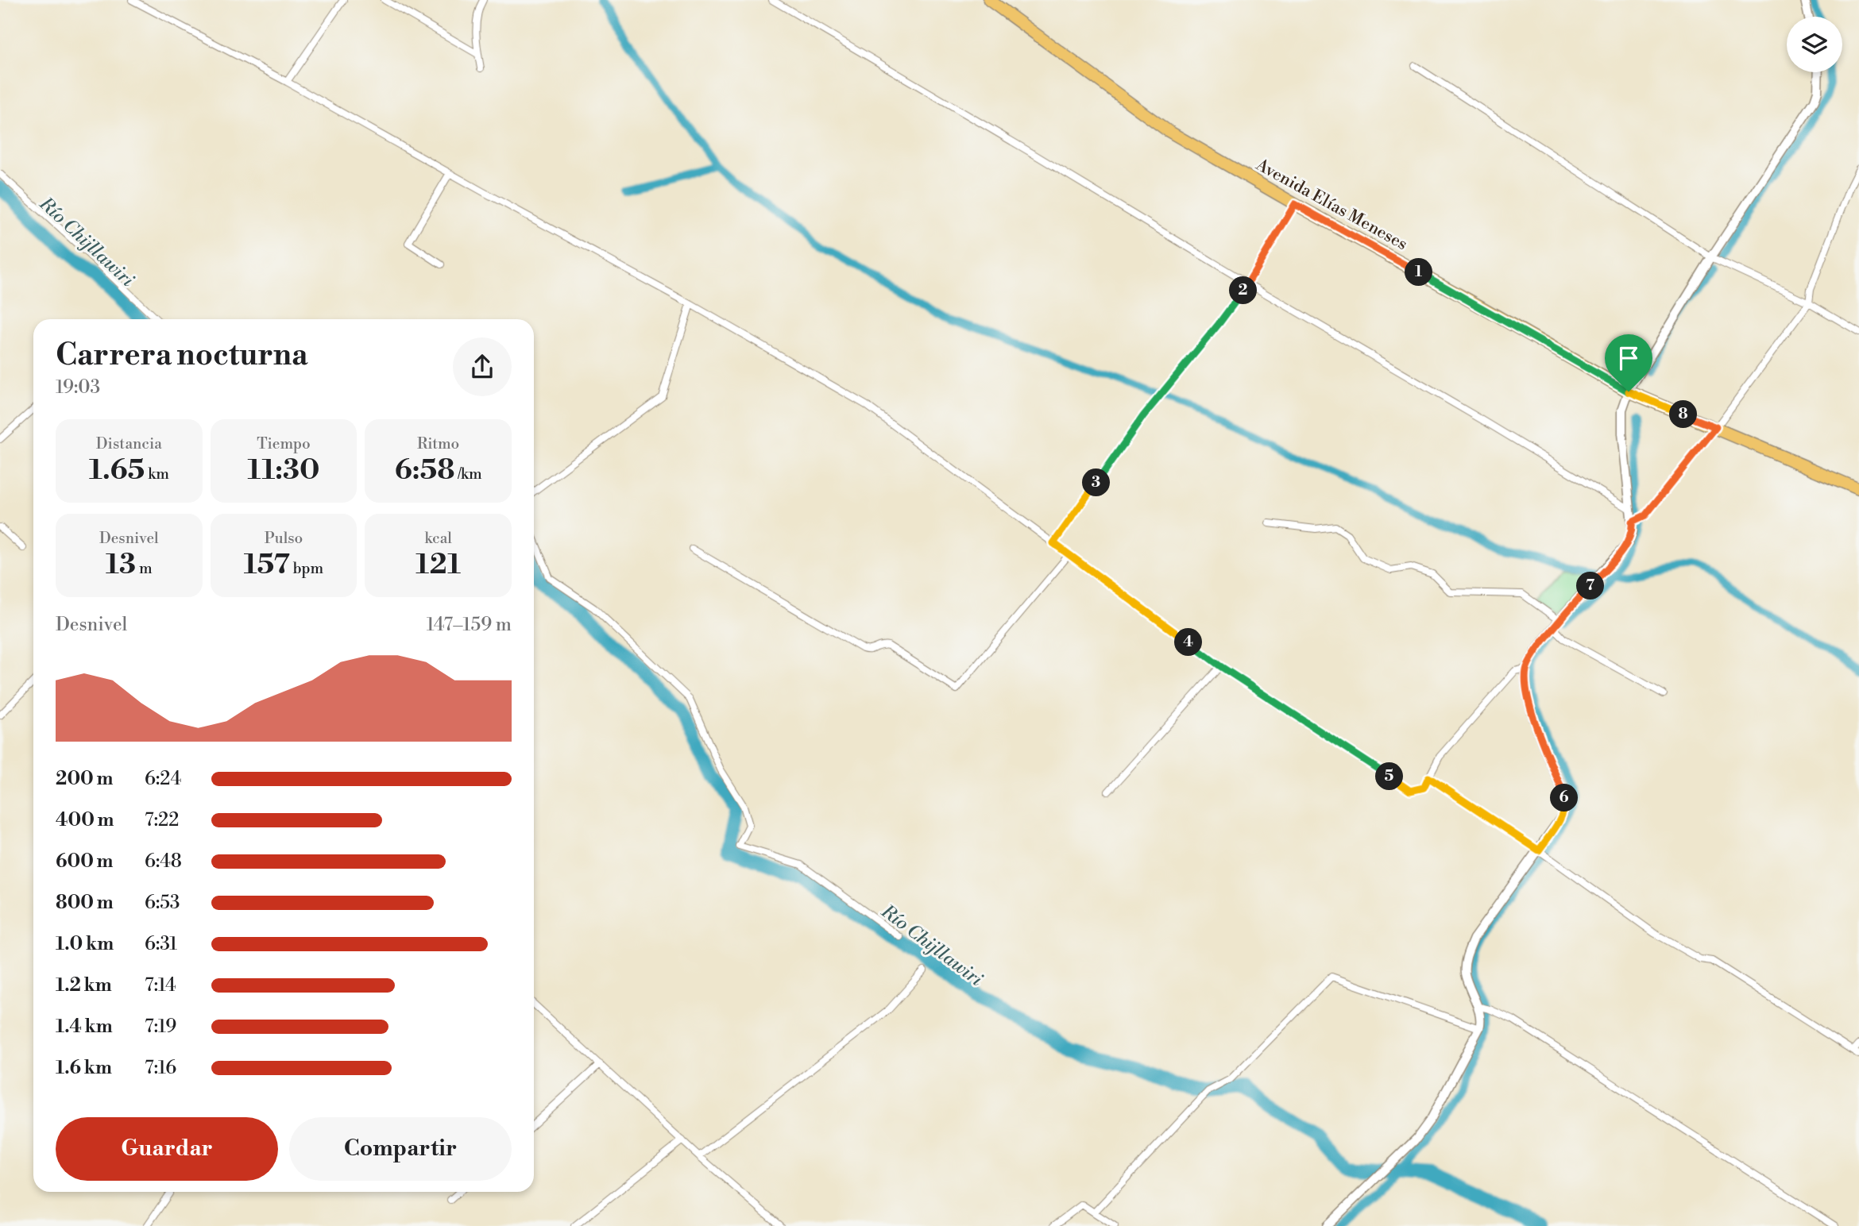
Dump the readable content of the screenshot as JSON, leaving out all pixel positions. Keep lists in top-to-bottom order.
{
  "streets": {
    "main road": ["Avenida Elías Meneses"]
  },
  "water": ["Río Chijllawiri"],
  "page": {
    "pins": [
      "1",
      "2",
      "8",
      "3",
      "7",
      "4",
      "5",
      "6"
    ],
    "heading": ["Carrera nocturna", "19:03"],
    "stats": [
      ["Distancia", "1.65 km"],
      ["Tiempo", "11:30"],
      ["Ritmo", "6:58 /km"],
      ["Desnivel", "13 m"],
      ["Pulso", "157 bpm"],
      ["kcal", "121"]
    ],
    "chart": ["Desnivel", "147–159 m"],
    "list": [
      {
        "name": "200 m",
        "note": "6:24"
      },
      {
        "name": "400 m",
        "note": "7:22"
      },
      {
        "name": "600 m",
        "note": "6:48"
      },
      {
        "name": "800 m",
        "note": "6:53"
      },
      {
        "name": "1.0 km",
        "note": "6:31"
      },
      {
        "name": "1.2 km",
        "note": "7:14"
      },
      {
        "name": "1.4 km",
        "note": "7:19"
      },
      {
        "name": "1.6 km",
        "note": "7:16"
      }
    ],
    "buttons": ["Guardar", "Compartir"]
  }
}
